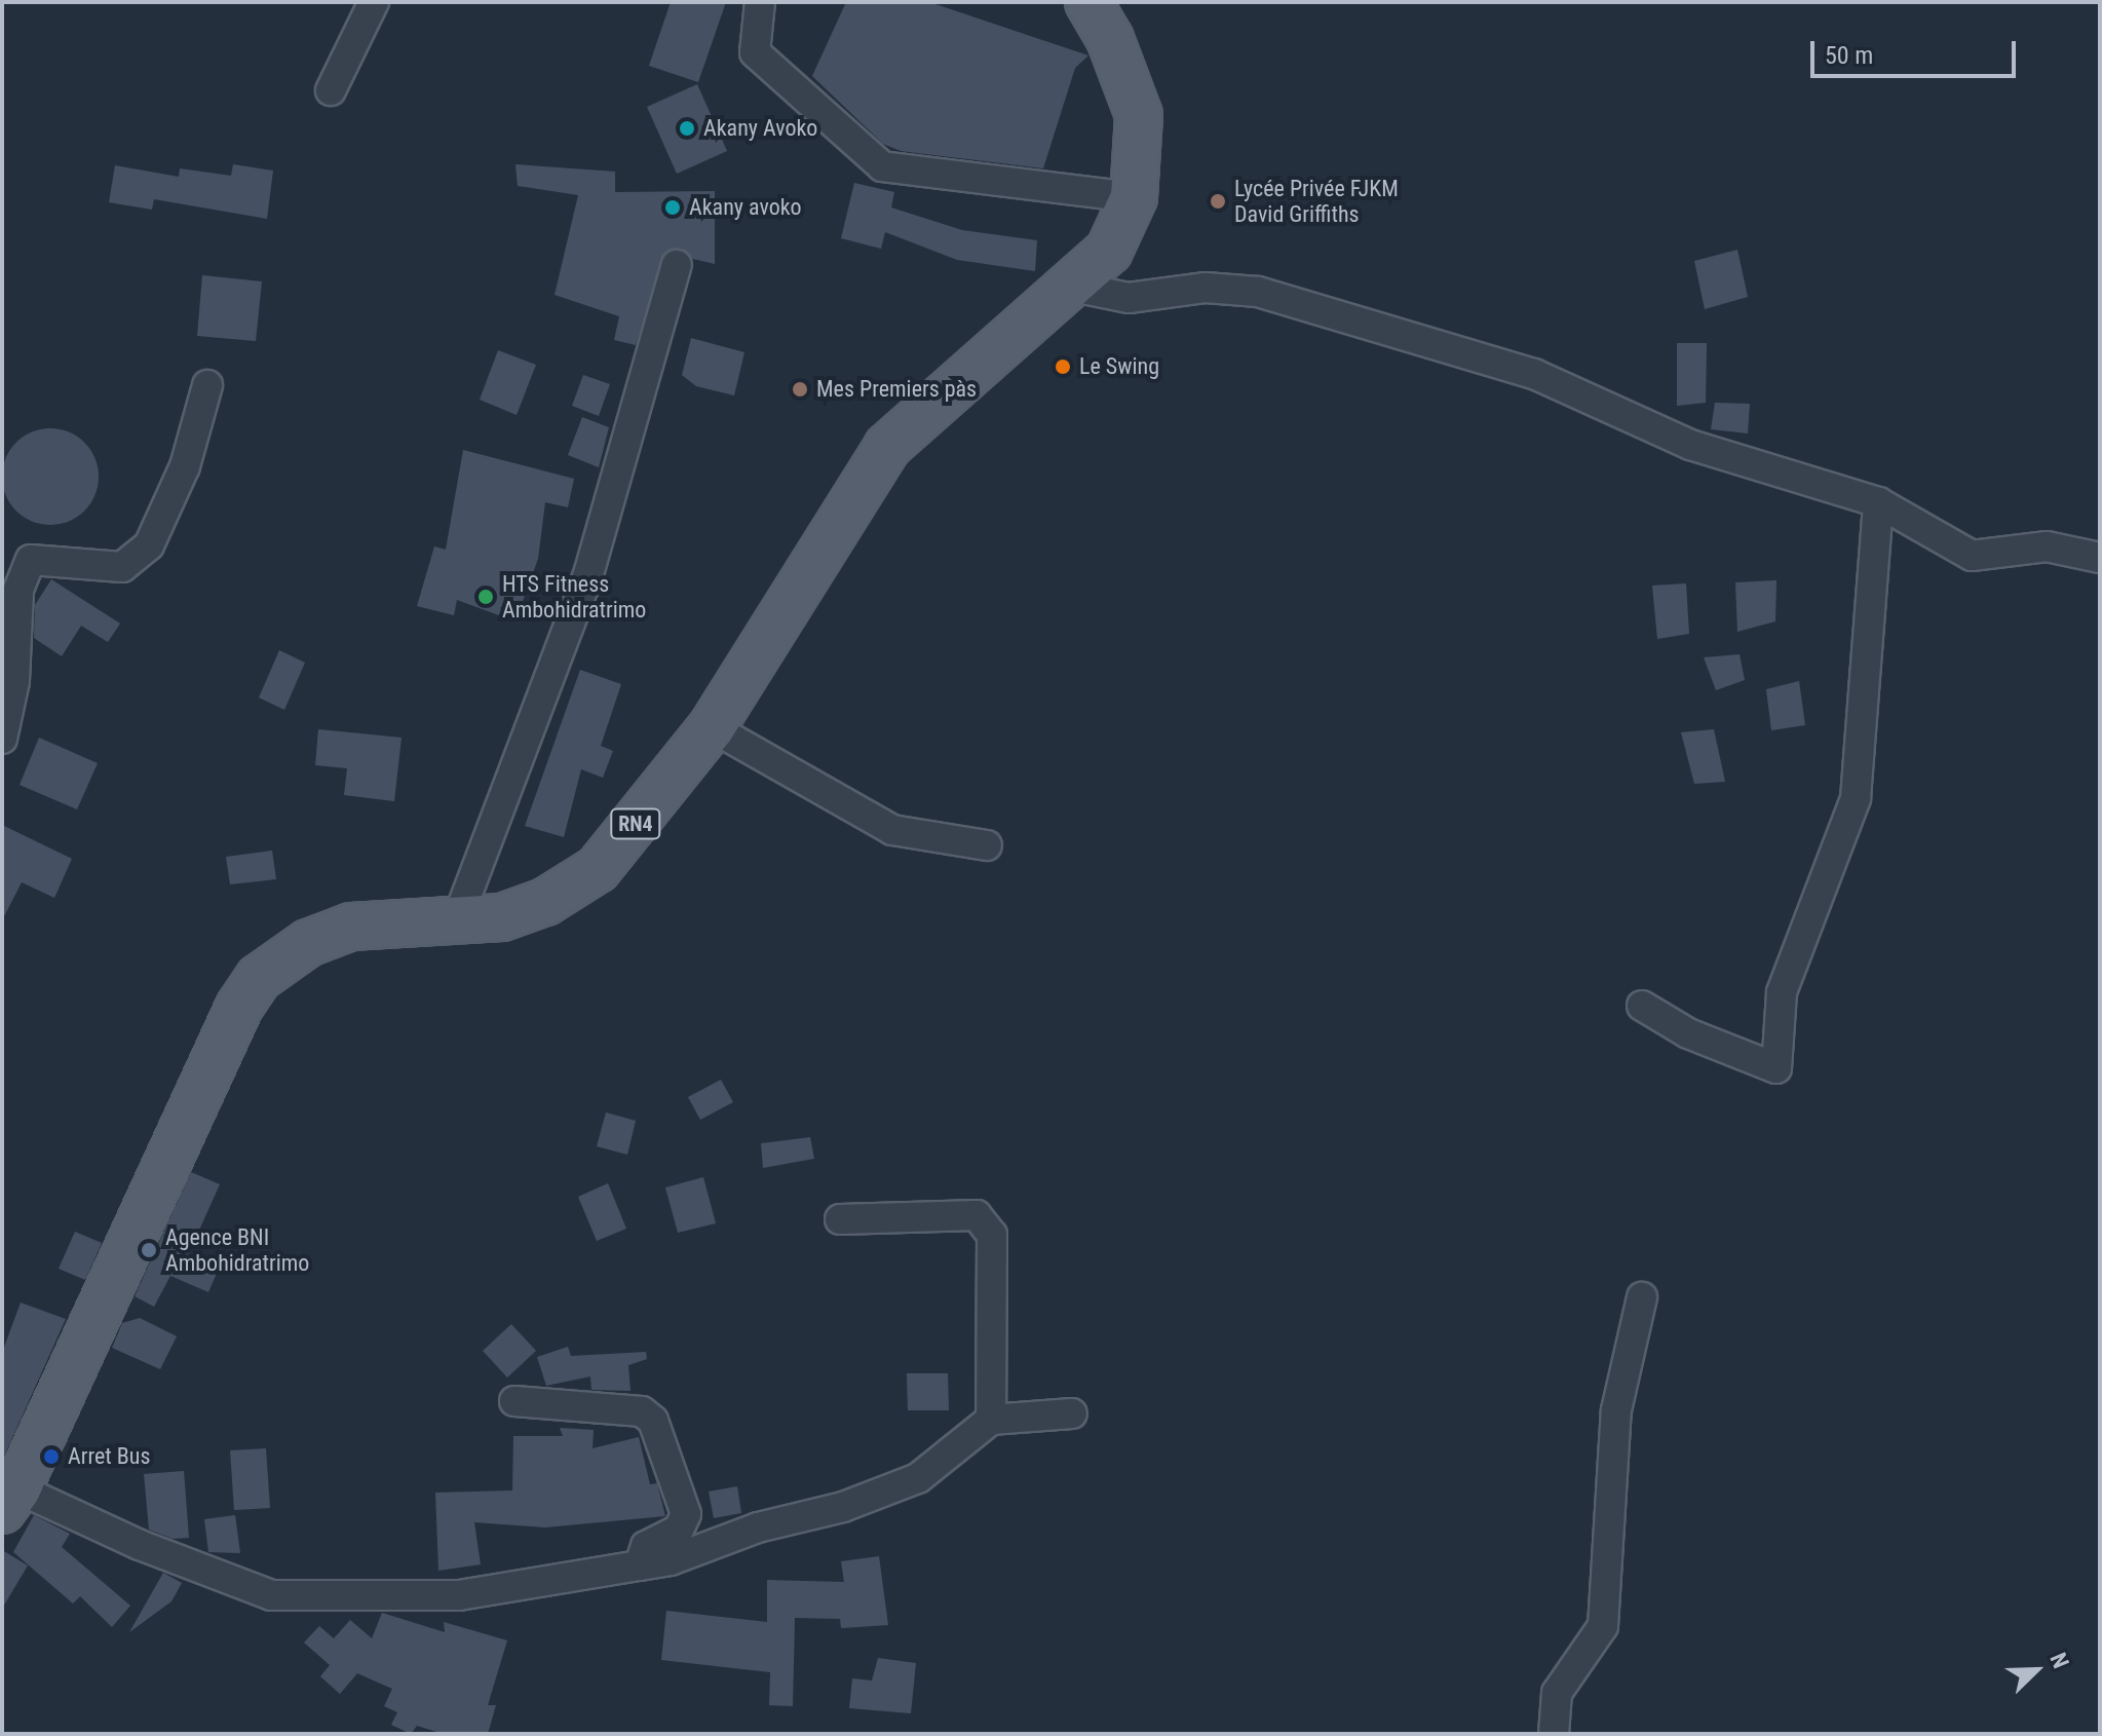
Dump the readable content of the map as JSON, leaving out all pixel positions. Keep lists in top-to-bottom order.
{
  "streets": {
    "main road": ["RN4"]
  },
  "places": [
    "Akany Avoko",
    "Lycée Privée FJKM David Griffiths",
    "Akany avoko",
    "Le Swing",
    "Mes Premiers pàs",
    "HTS Fitness Ambohidratrimo",
    "Agence BNI Ambohidratrimo",
    "Arret Bus"
  ],
  "scale_bar": "50 m",
  "north": "top right"
}
